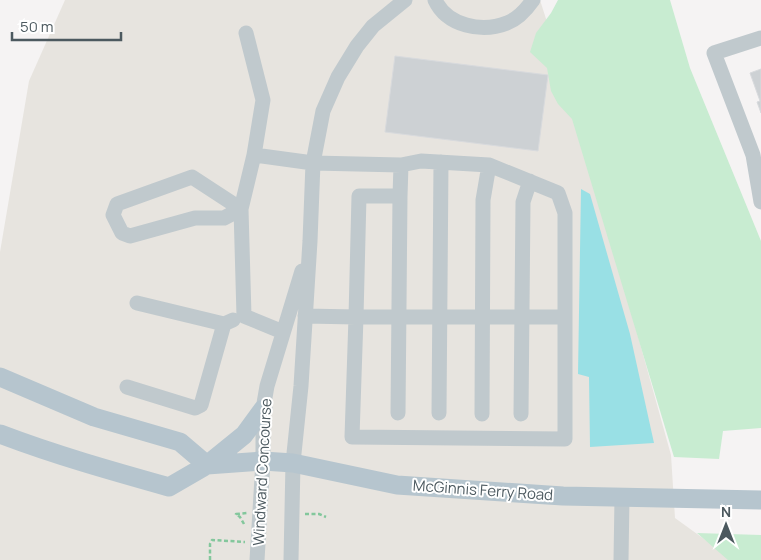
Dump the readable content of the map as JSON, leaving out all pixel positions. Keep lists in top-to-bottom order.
{
  "streets": {
    "main road": ["McGinnis Ferry Road"],
    "street": ["Windward Concourse"]
  },
  "crossings": [
    ["Windward Concourse", "McGinnis Ferry Road"]
  ],
  "scale_bar": "50 m",
  "north": "top"
}
